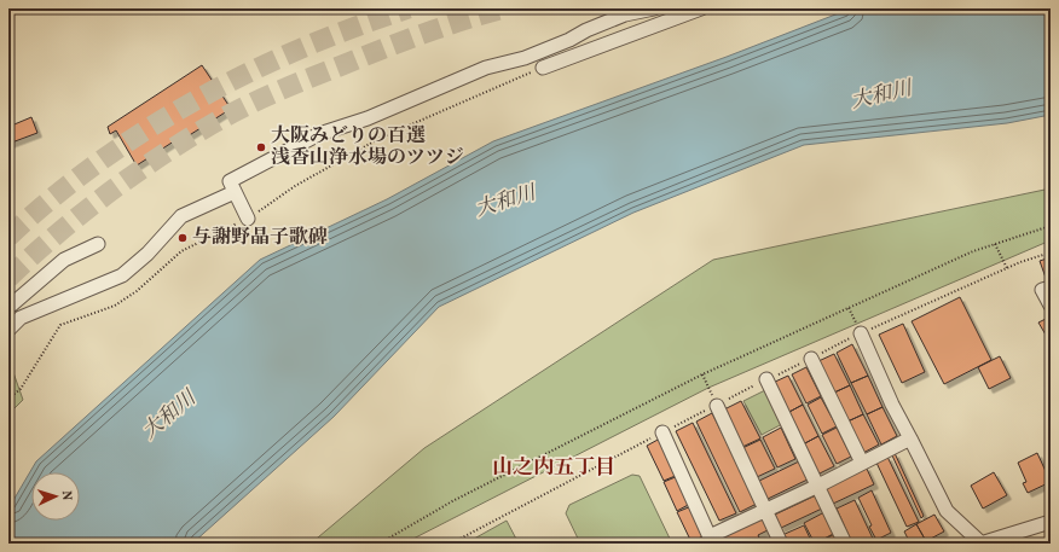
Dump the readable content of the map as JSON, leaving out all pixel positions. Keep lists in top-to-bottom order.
{
  "districts": ["山之内五丁目"],
  "water": ["大和川"],
  "places": ["大阪みどりの百選 浅香山浄水場のツツジ", "与謝野晶子歌碑"],
  "north": "right"
}
